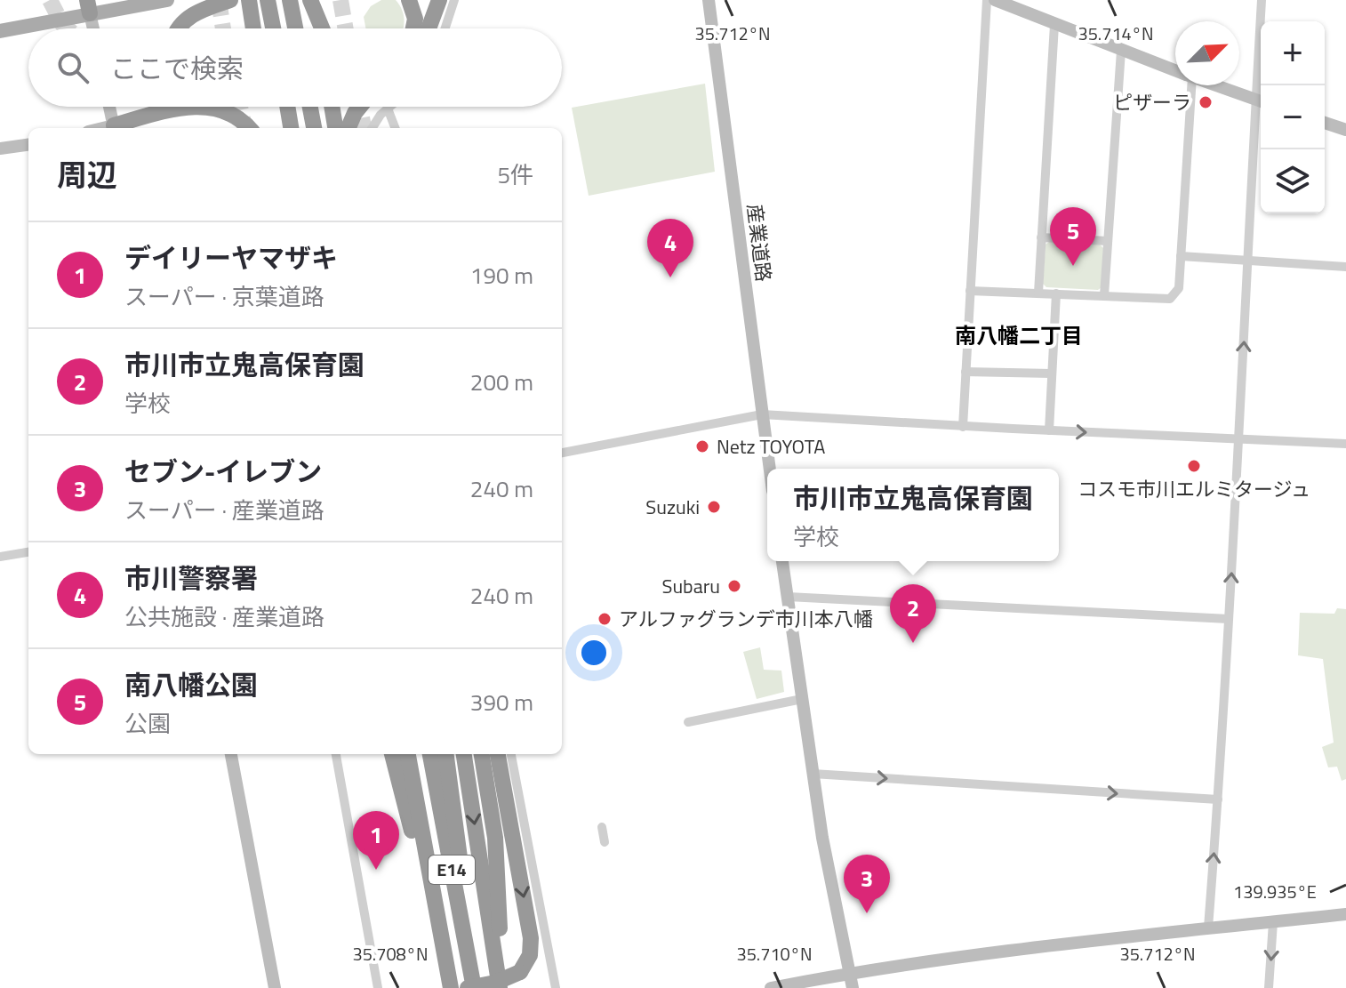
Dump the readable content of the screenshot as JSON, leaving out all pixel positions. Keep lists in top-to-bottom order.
{
  "streets": {
    "highway": ["E14"],
    "street": ["産業道路"]
  },
  "districts": ["南八幡二丁目"],
  "places": [
    "ピザーラ",
    "Netz TOYOTA",
    "コスモ市川エルミタージュ",
    "Suzuki",
    "Subaru",
    "アルファグランデ市川本八幡"
  ],
  "north": "top right",
  "page": {
    "map_buttons": ["+", "−"],
    "search": "ここで検索",
    "heading": ["周辺", "5件"],
    "pins": [
      "5",
      "4",
      "2",
      "1",
      "3"
    ],
    "list": [
      {
        "mark": "1",
        "name": "デイリーヤマザキ",
        "note": "スーパー · 京葉道路",
        "value": "190 m"
      },
      {
        "mark": "2",
        "name": "市川市立鬼高保育園",
        "note": "学校",
        "value": "200 m"
      },
      {
        "mark": "3",
        "name": "セブン-イレブン",
        "note": "スーパー · 産業道路",
        "value": "240 m"
      },
      {
        "mark": "4",
        "name": "市川警察署",
        "note": "公共施設 · 産業道路",
        "value": "240 m"
      },
      {
        "mark": "5",
        "name": "南八幡公園",
        "note": "公園",
        "value": "390 m"
      }
    ],
    "popup": ["市川市立鬼高保育園", "学校"]
  },
  "coordinates": [
    "35.712°N",
    "35.714°N",
    "139.935°E",
    "35.708°N",
    "35.710°N"
  ]
}
